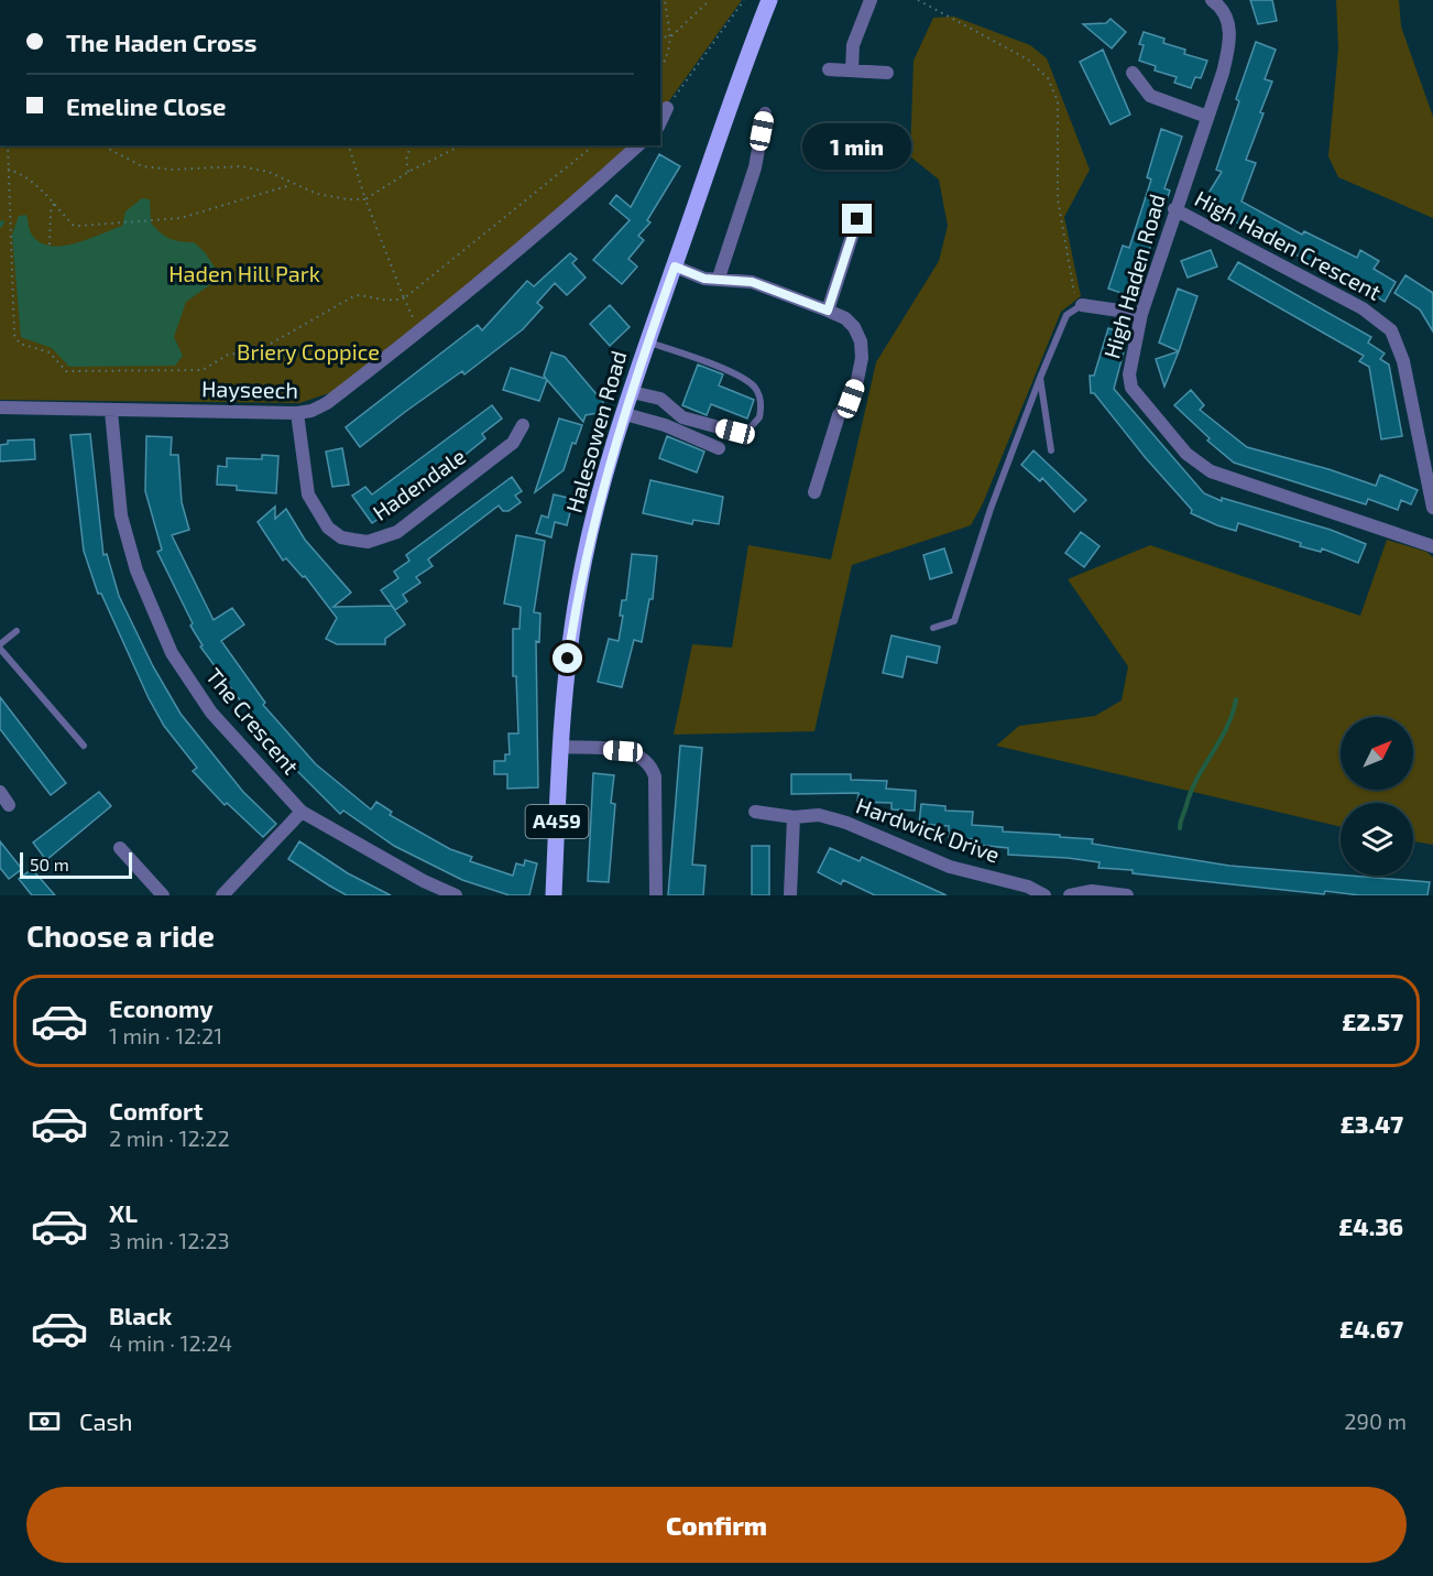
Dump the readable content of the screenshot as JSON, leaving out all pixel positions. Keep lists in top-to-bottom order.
{
  "streets": {
    "main road": ["Halesowen Road", "A459"],
    "street": [
      "High Haden Crescent",
      "High Haden Road",
      "Hayseech",
      "Hadendale",
      "The Crescent",
      "Hardwick Drive"
    ]
  },
  "crossings": [
    ["High Haden Crescent", "High Haden Road"],
    ["Hayseech", "Hadendale"],
    ["Hayseech", "The Crescent"]
  ],
  "parks": ["Haden Hill Park", "Briery Coppice"],
  "scale_bar": "50 m",
  "north": "top right",
  "page": {
    "banner": ["The Haden Cross", "Emeline Close"],
    "bubble": "1 min",
    "scale": "50 m",
    "heading": "Choose a ride",
    "list": [
      {
        "name": "Economy",
        "note": "1 min · 12:21",
        "value": "£2.57"
      },
      {
        "name": "Comfort",
        "note": "2 min · 12:22",
        "value": "£3.47"
      },
      {
        "name": "XL",
        "note": "3 min · 12:23",
        "value": "£4.36"
      },
      {
        "name": "Black",
        "note": "4 min · 12:24",
        "value": "£4.67"
      }
    ],
    "pay": ["Cash", "290 m"],
    "buttons": "Confirm"
  }
}
